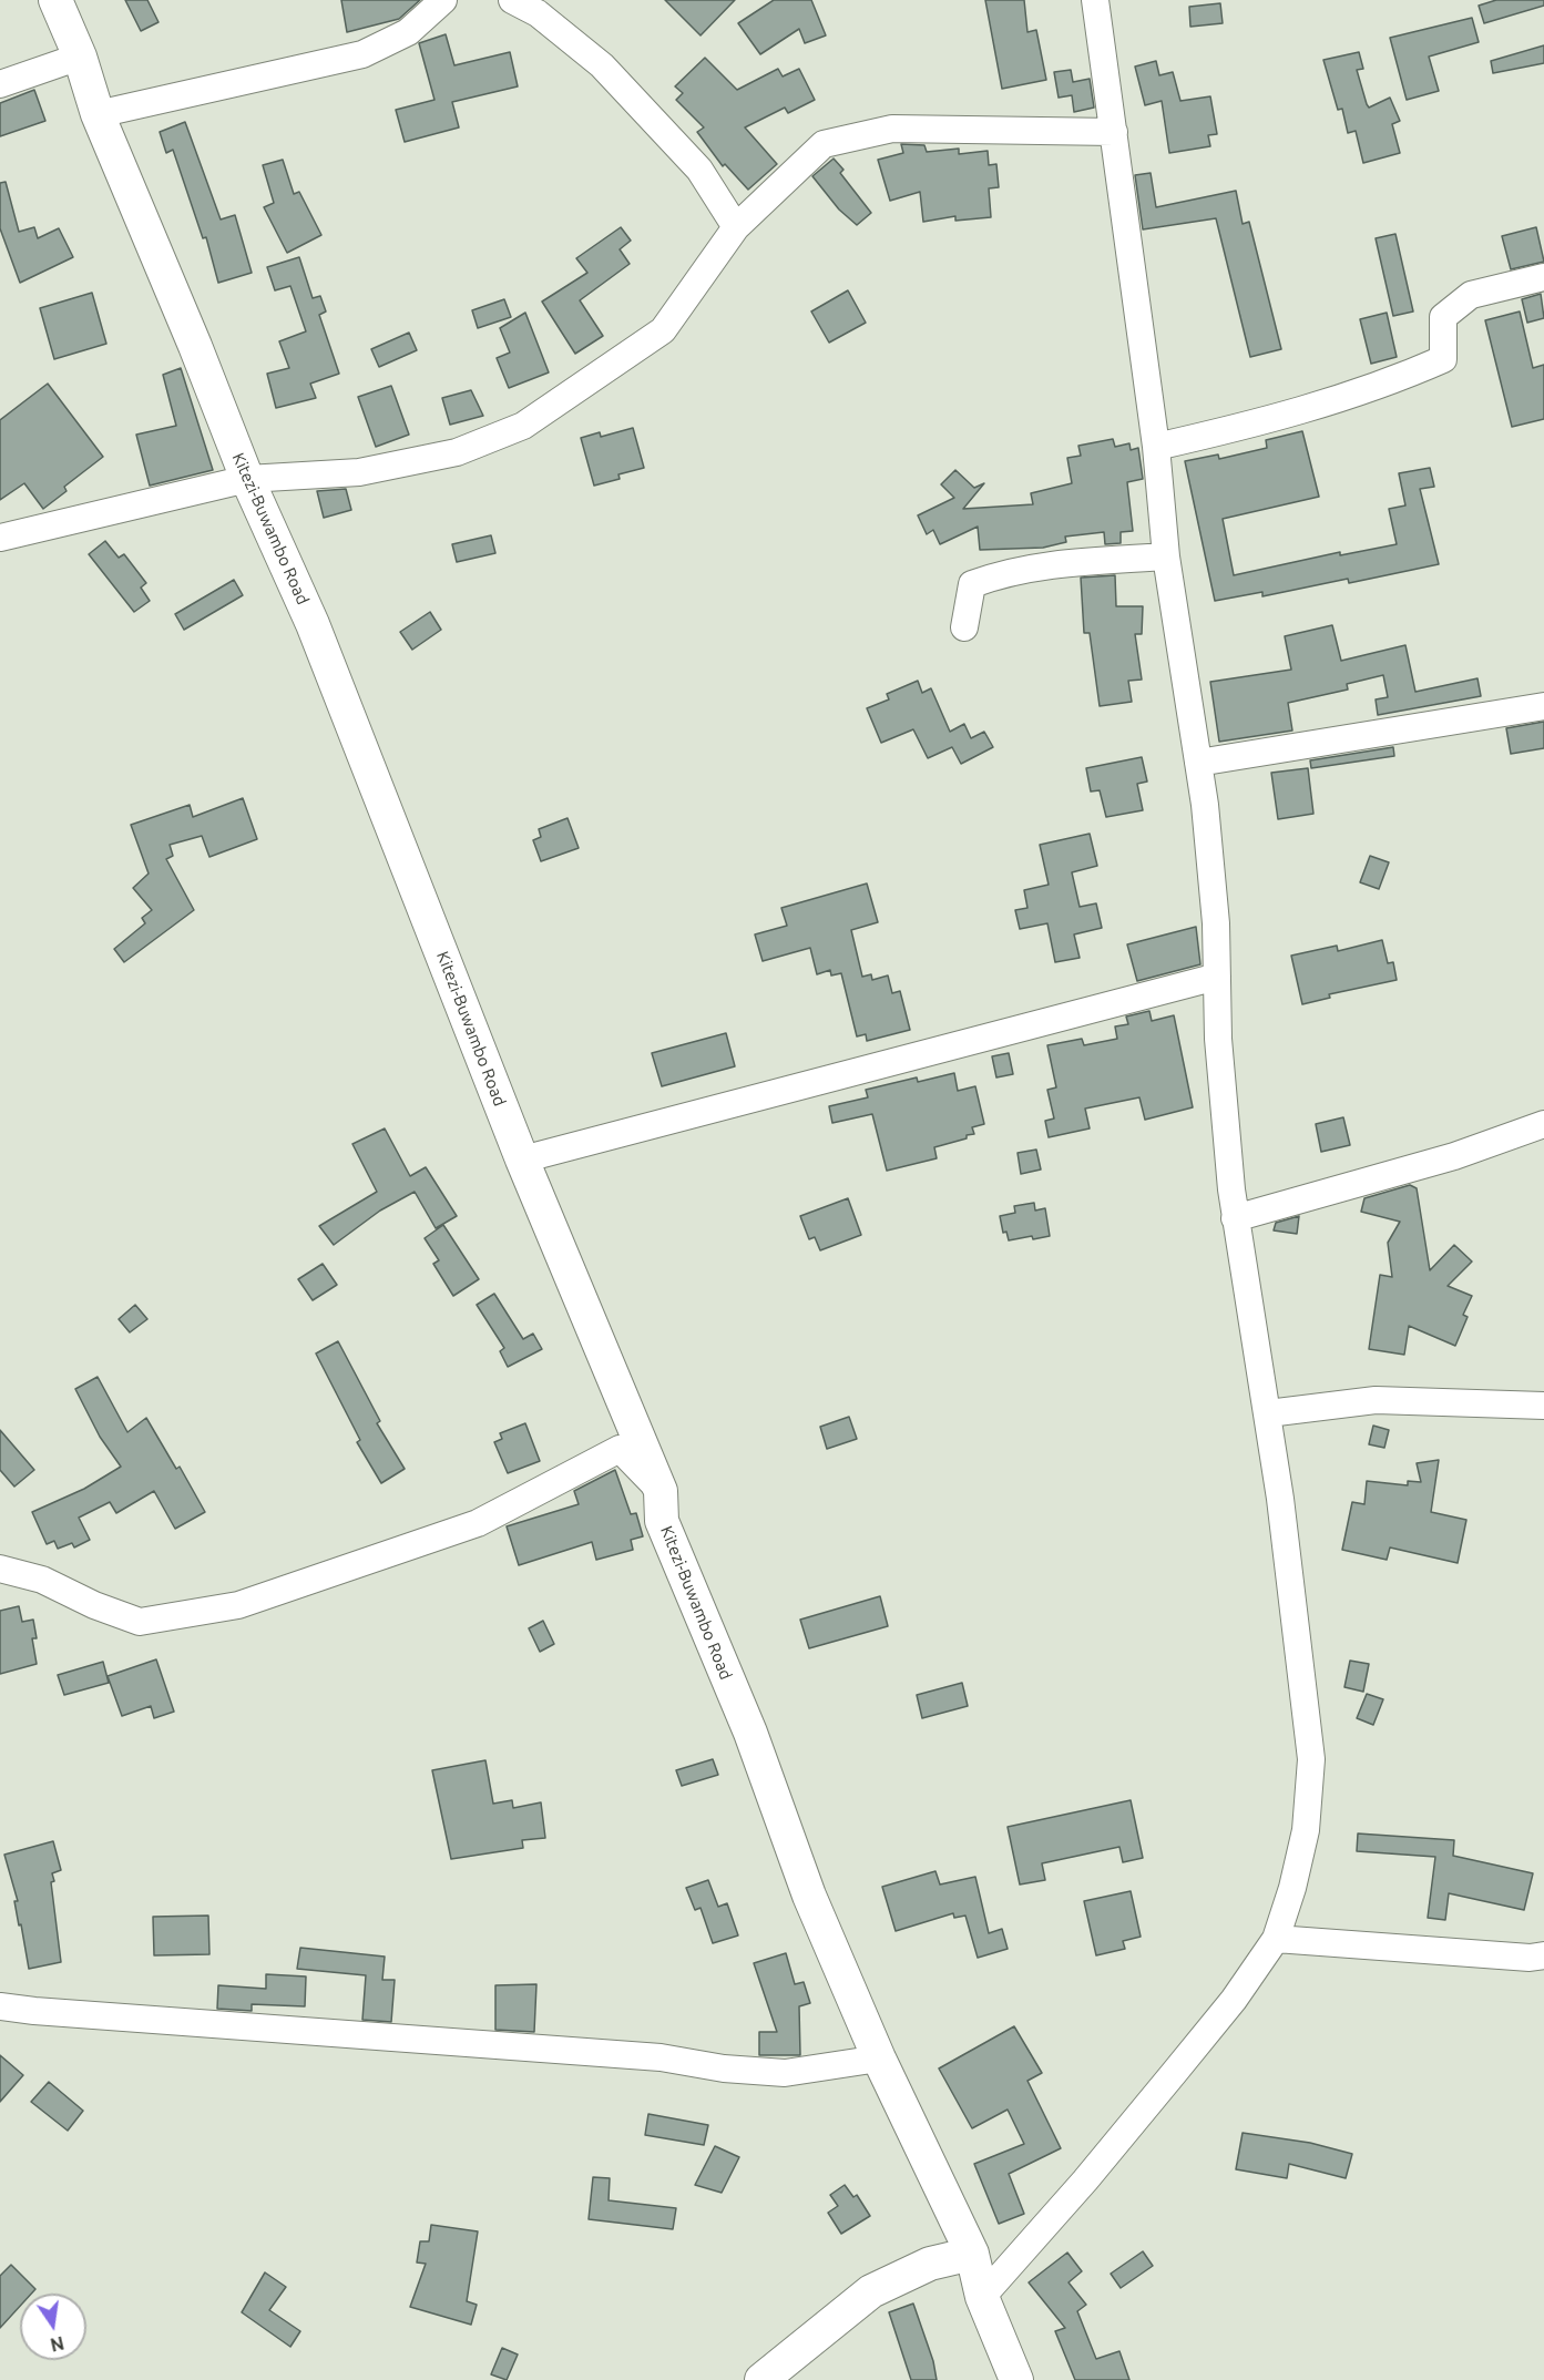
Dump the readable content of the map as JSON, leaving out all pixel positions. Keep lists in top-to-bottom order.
{
  "streets": {
    "street": ["Kitezi-Buwambo Road"]
  },
  "north": "bottom"
}
